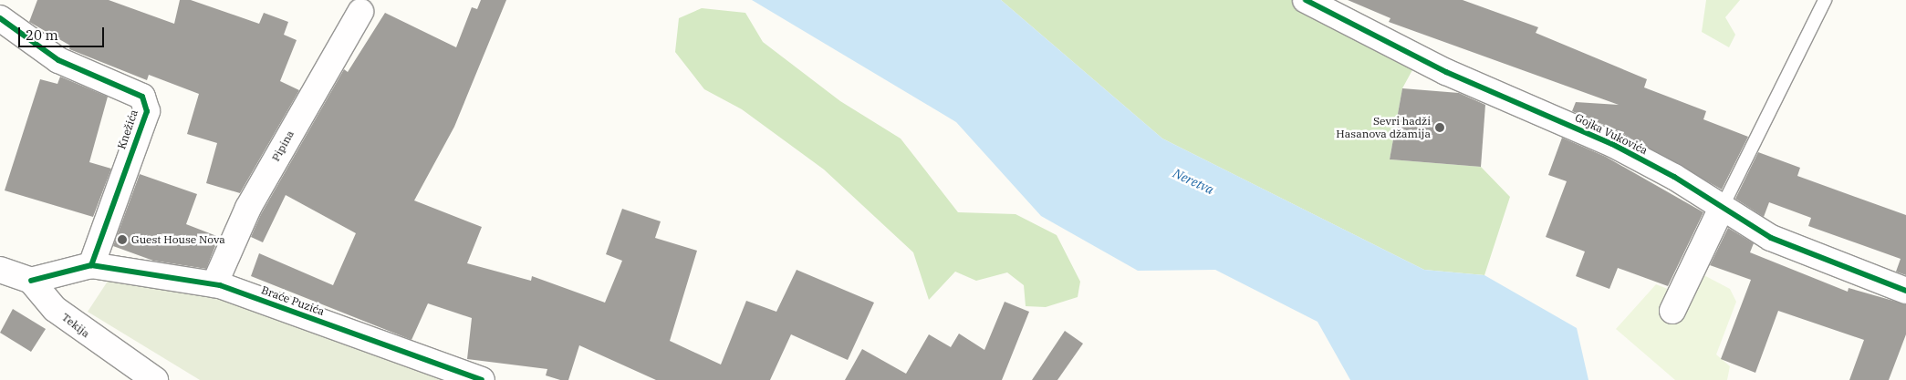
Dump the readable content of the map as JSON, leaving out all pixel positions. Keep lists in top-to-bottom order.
{
  "streets": {
    "street": [
      "Knežića",
      "Gojka Vukovića",
      "Pipina",
      "Braće Puzića",
      "Tekija"
    ]
  },
  "crossings": [
    ["Knežića", "Braće Puzića"],
    ["Pipina", "Braće Puzića"]
  ],
  "water": ["Neretva"],
  "places": ["Sevri hadži Hasanova džamija", "Guest House Nova"],
  "scale_bar": "20 m"
}
